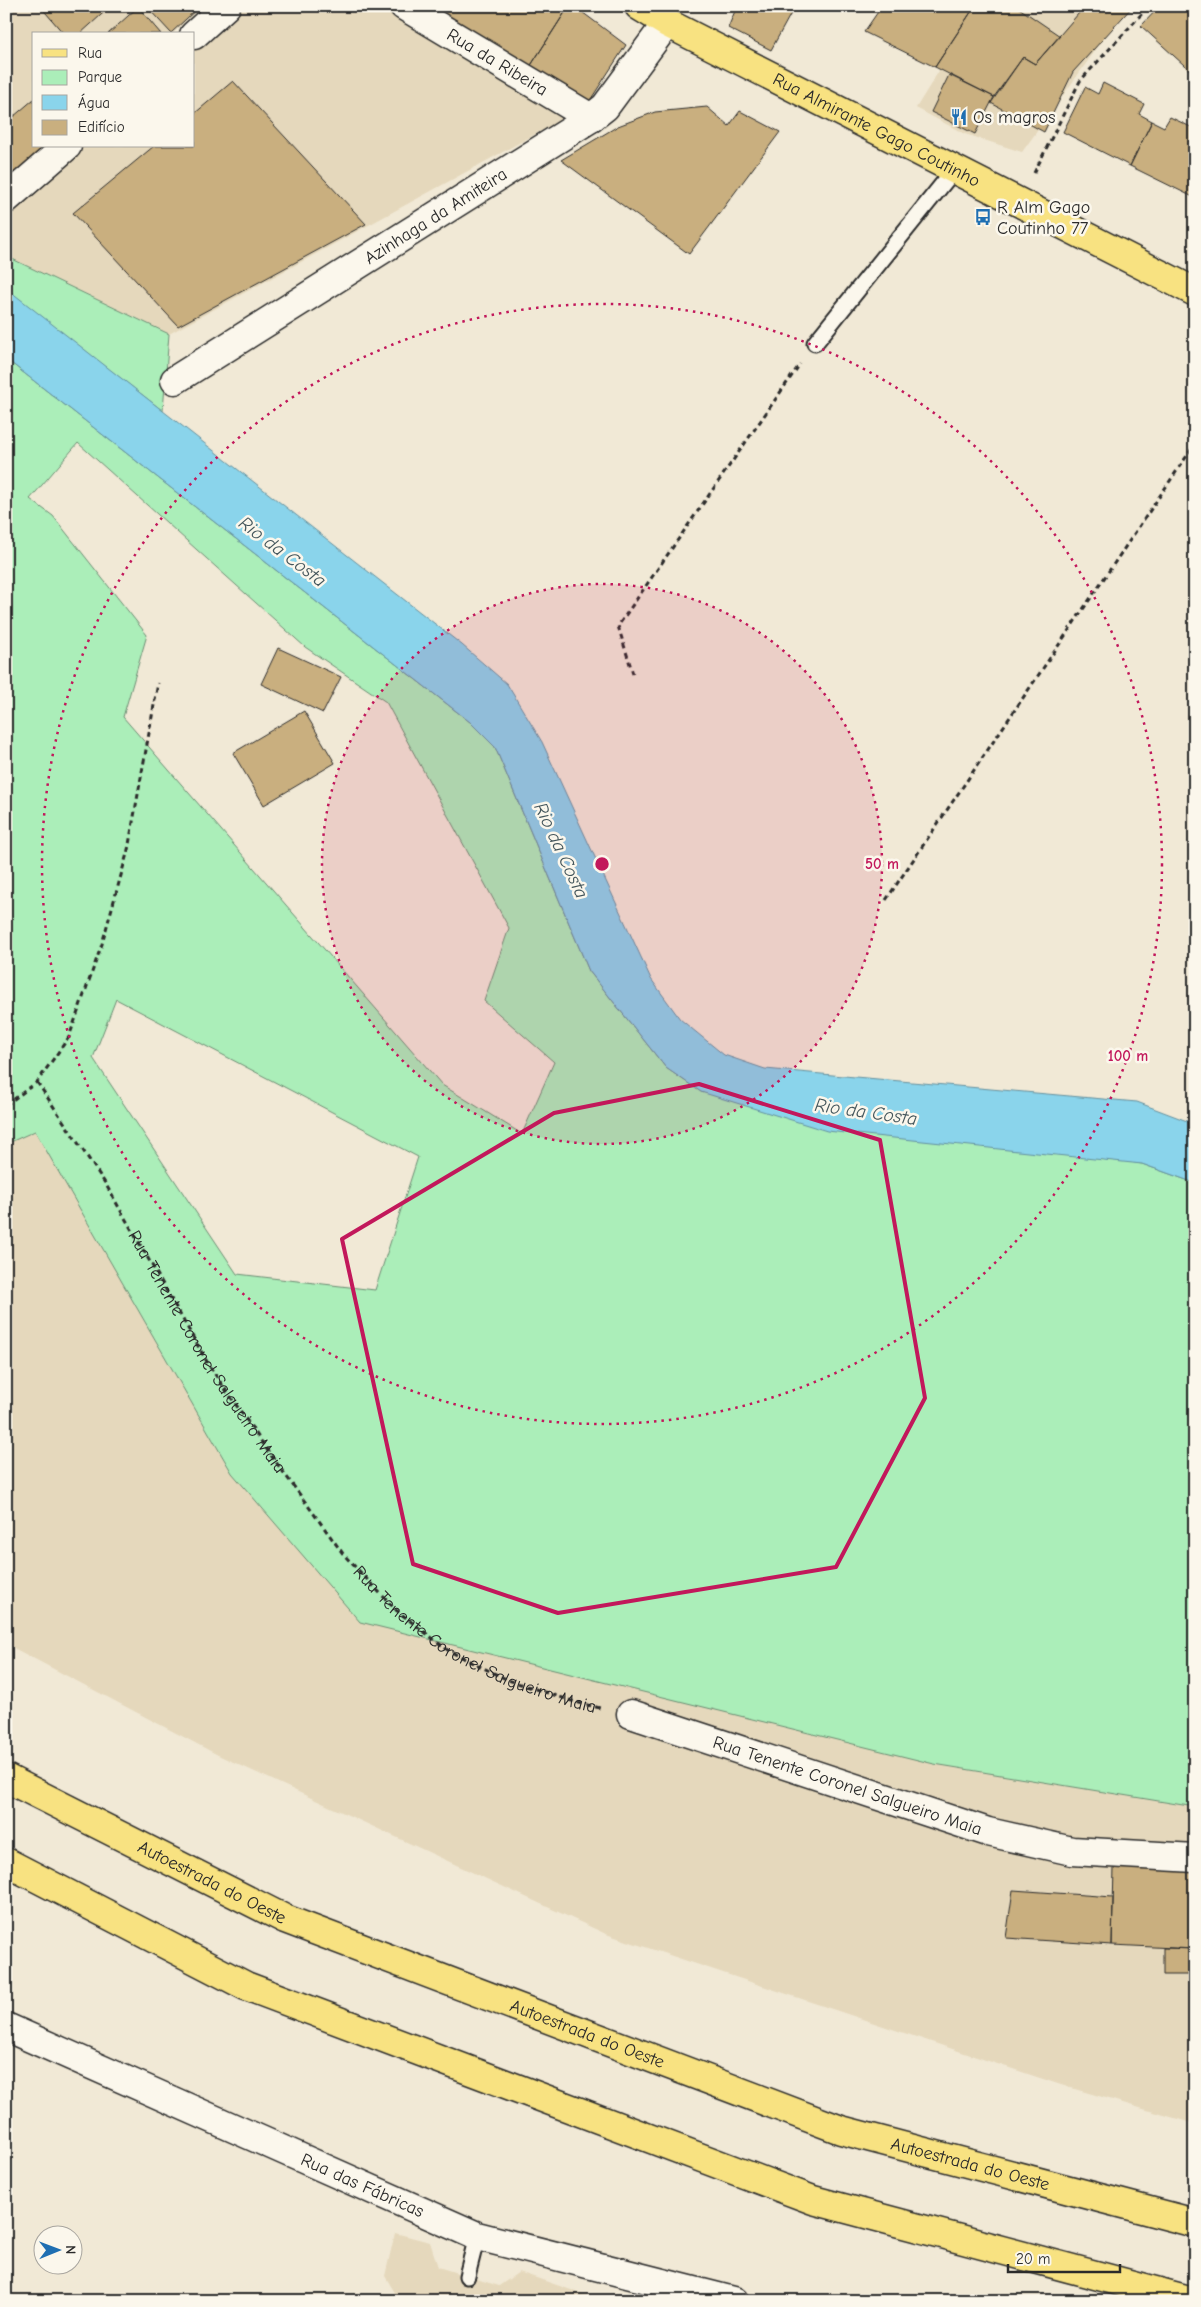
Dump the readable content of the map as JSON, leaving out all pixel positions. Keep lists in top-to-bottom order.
{
  "streets": {
    "main road": ["Rua Almirante Gago Coutinho", "Autoestrada do Oeste"],
    "street": [
      "Rua da Ribeira",
      "Azinhaga da Amiteira",
      "Rua Tenente Coronel Salgueiro Maia",
      "Rua das Fábricas"
    ]
  },
  "crossings": [
    ["Rua da Ribeira", "Azinhaga da Amiteira"],
    ["Rua Almirante Gago Coutinho", "Azinhaga da Amiteira"]
  ],
  "water": ["Rio da Costa"],
  "places": {
    "restaurant": ["Os magros"],
    "bus stop": ["R Alm Gago Coutinho 77"]
  },
  "legend": [
    "Rua",
    "Parque",
    "Água",
    "Edifício"
  ],
  "scale_bar": "20 m",
  "north": "right",
  "rings": ["50 m", "100 m"]
}
